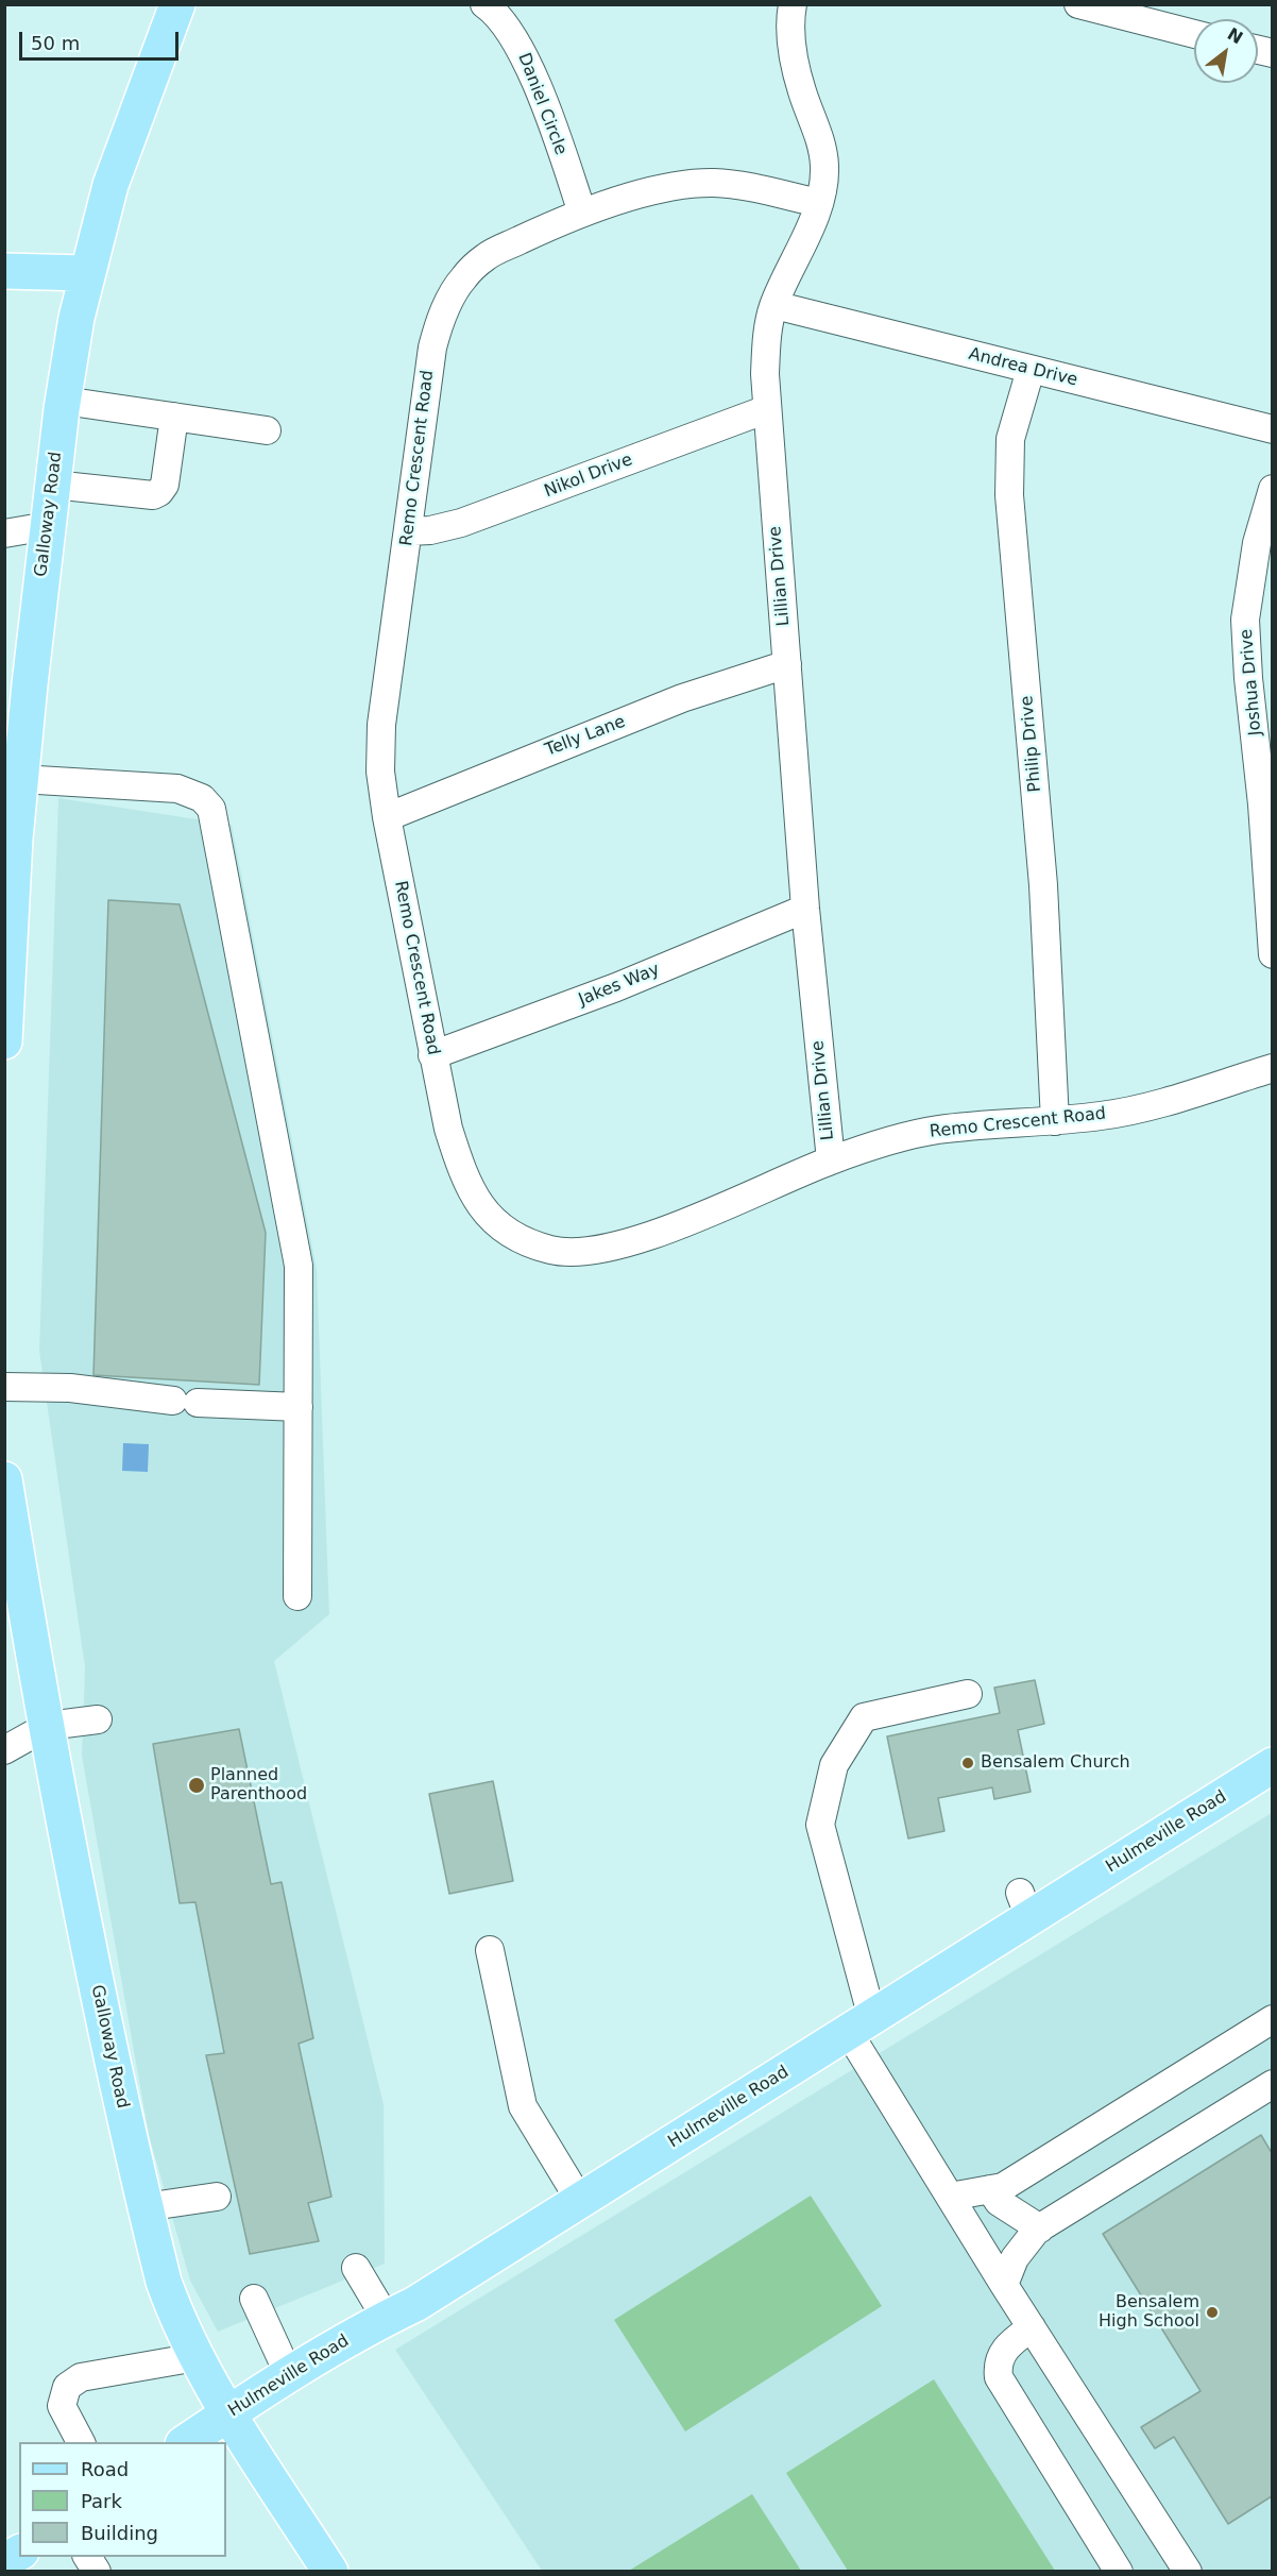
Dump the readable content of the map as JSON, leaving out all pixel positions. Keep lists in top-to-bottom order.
{
  "streets": {
    "main road": ["Galloway Road", "Hulmeville Road"],
    "street": [
      "Daniel Circle",
      "Andrea Drive",
      "Remo Crescent Road",
      "Nikol Drive",
      "Lillian Drive",
      "Joshua Drive",
      "Telly Lane",
      "Philip Drive",
      "Jakes Way"
    ]
  },
  "crossings": [
    ["Daniel Circle", "Remo Crescent Road"],
    ["Andrea Drive", "Lillian Drive"],
    ["Andrea Drive", "Philip Drive"],
    ["Remo Crescent Road", "Nikol Drive"],
    ["Remo Crescent Road", "Lillian Drive"],
    ["Remo Crescent Road", "Telly Lane"],
    ["Remo Crescent Road", "Philip Drive"],
    ["Remo Crescent Road", "Jakes Way"],
    ["Nikol Drive", "Lillian Drive"],
    ["Galloway Road", "Hulmeville Road"],
    ["Lillian Drive", "Telly Lane"],
    ["Lillian Drive", "Jakes Way"]
  ],
  "places": ["Bensalem Church", "Planned Parenthood", "Bensalem High School"],
  "legend": ["Road", "Park", "Building"],
  "scale_bar": "50 m",
  "north": "top right"
}
